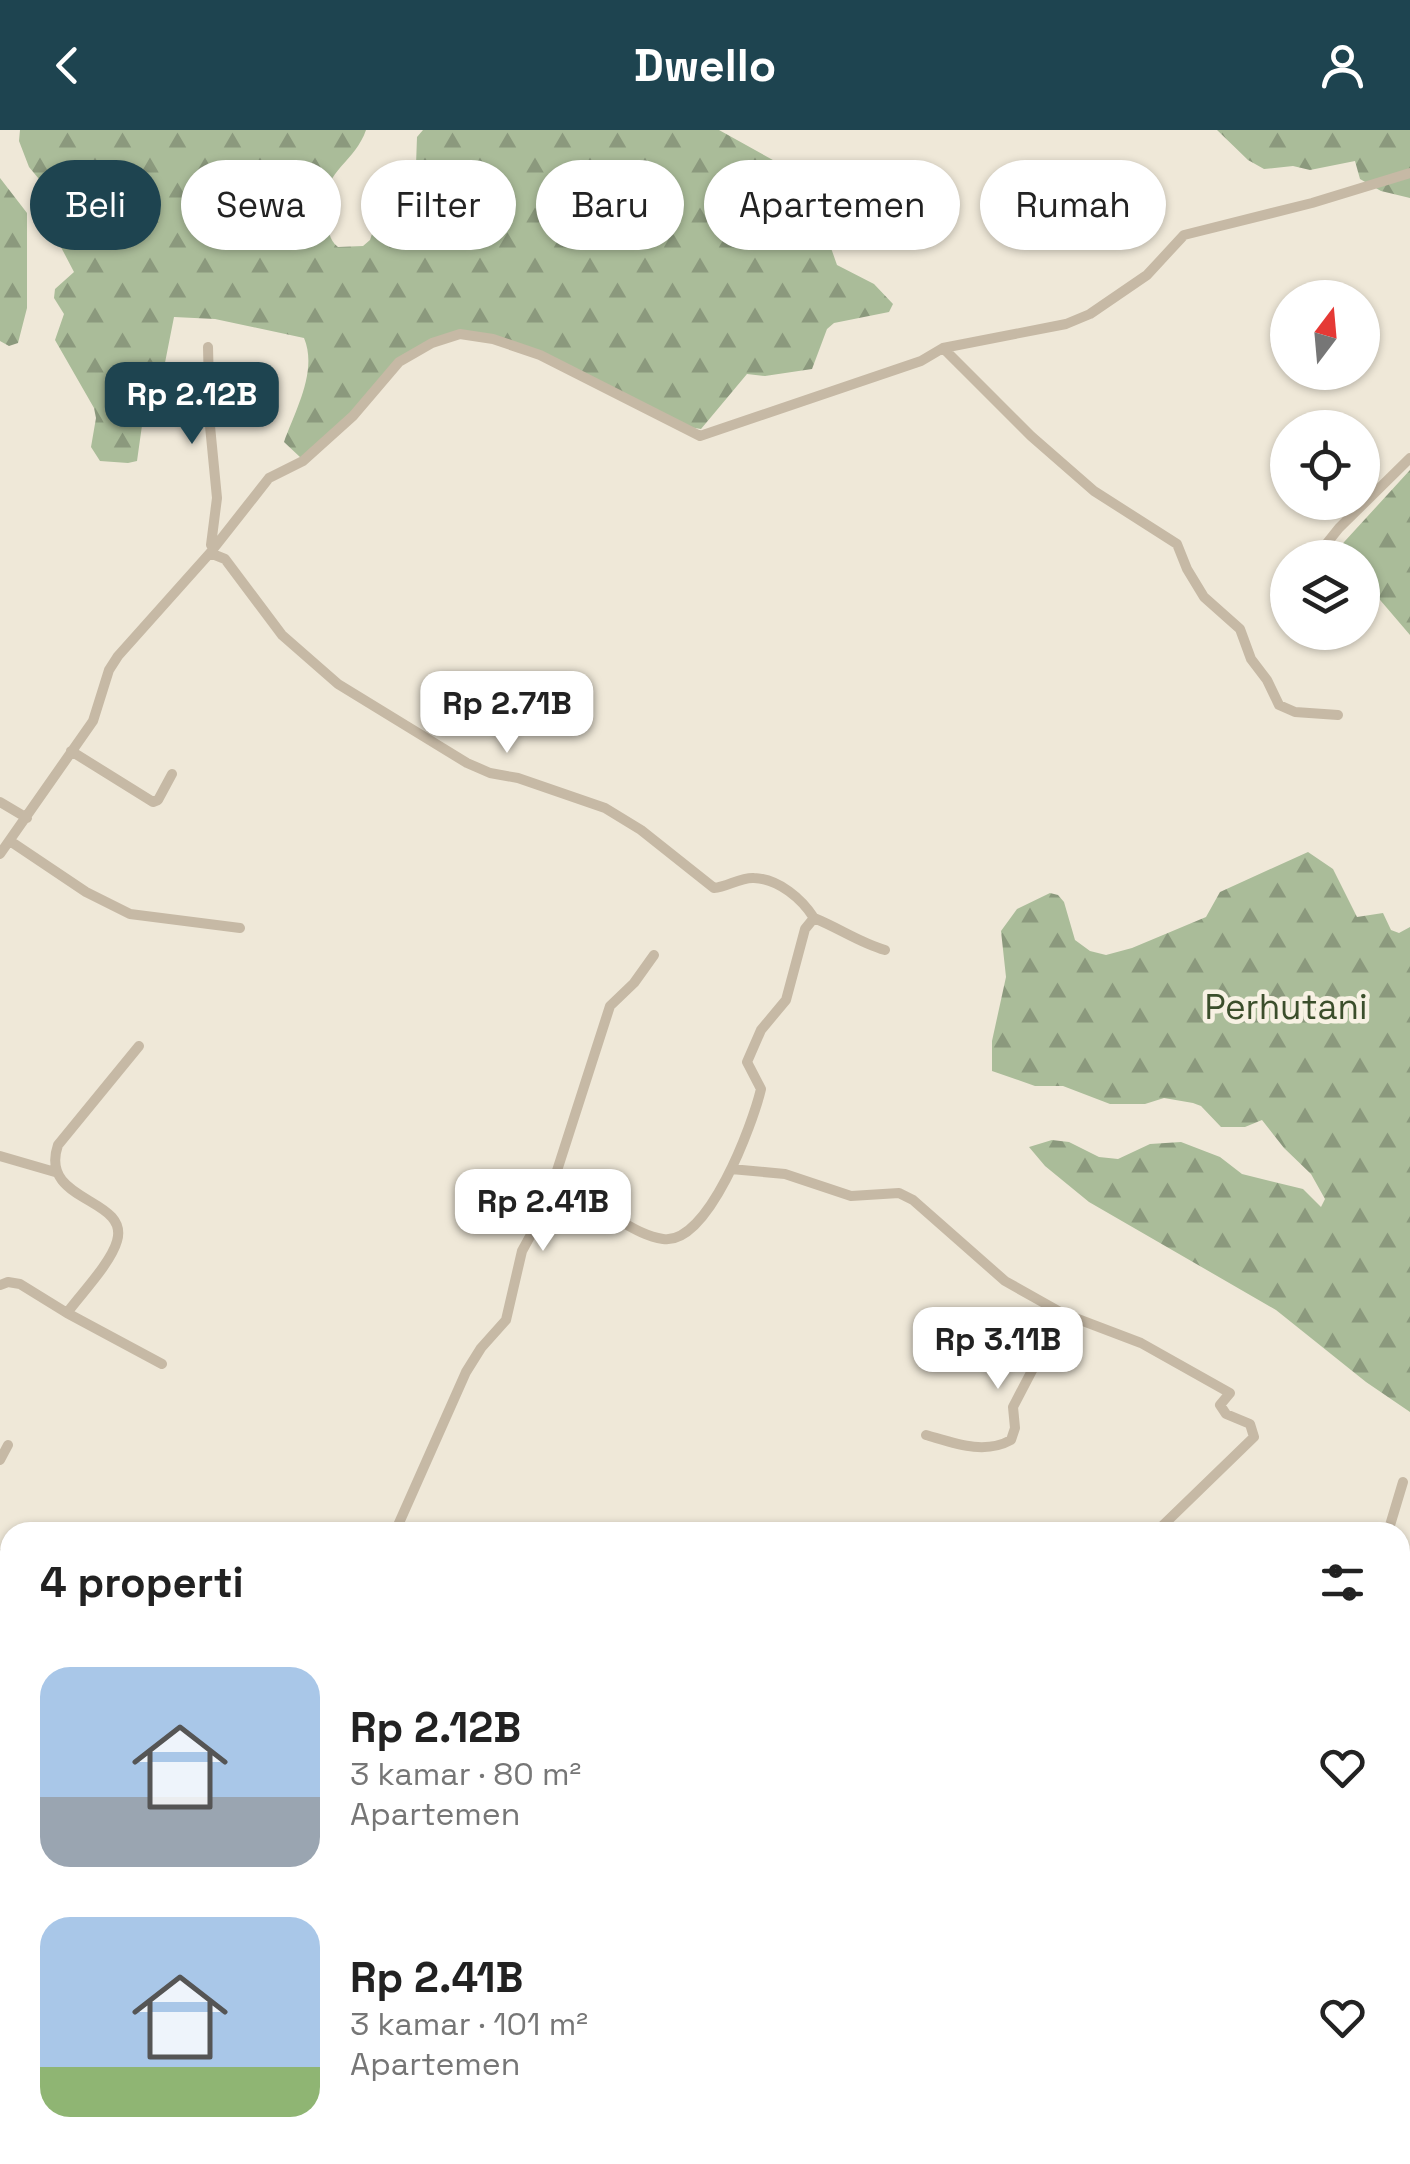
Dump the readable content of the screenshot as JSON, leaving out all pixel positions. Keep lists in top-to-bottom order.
{
  "parks": ["Perhutani"],
  "north": "top",
  "page": {
    "header": "Dwello",
    "chip": [
      "Beli",
      "Sewa",
      "Filter",
      "Baru",
      "Apartemen",
      "Rumah"
    ],
    "price": [
      "Rp 2.12B",
      "Rp 2.71B",
      "Rp 2.41B",
      "Rp 3.11B"
    ],
    "heading": "4 properti",
    "list": [
      {
        "name": "Rp 2.12B",
        "note": "3 kamar · 80 m² · Apartemen"
      },
      {
        "name": "Rp 2.41B",
        "note": "3 kamar · 101 m² · Apartemen"
      }
    ]
  }
}
